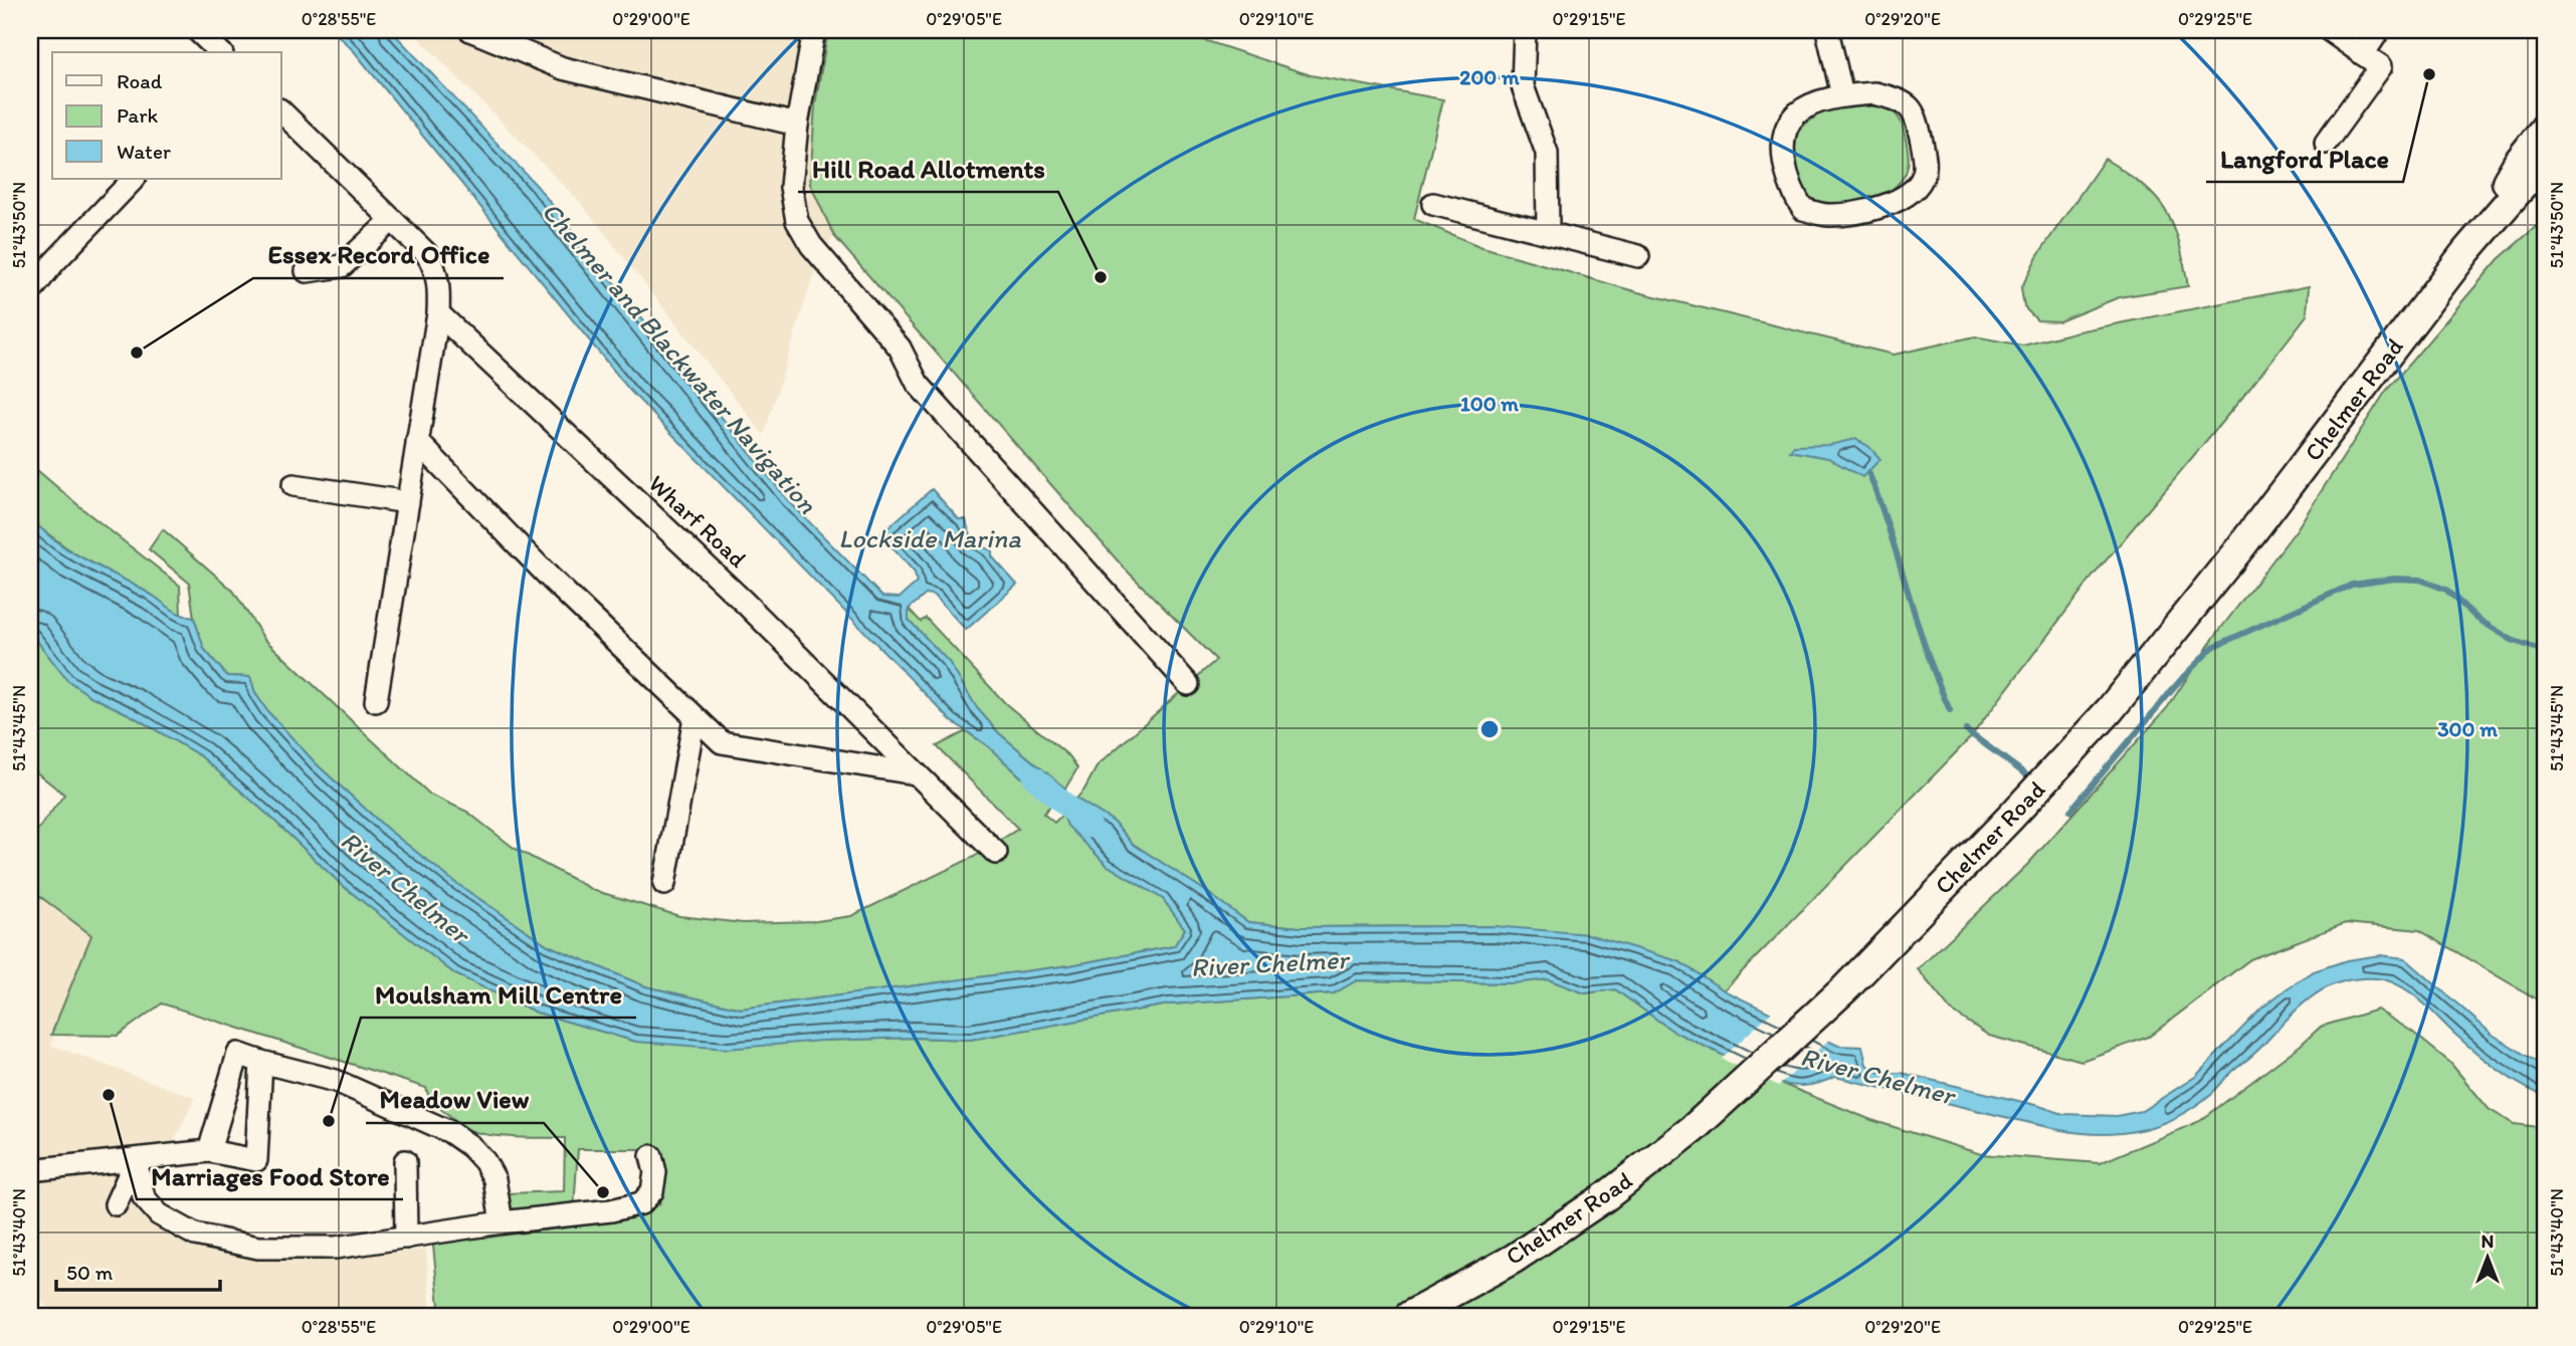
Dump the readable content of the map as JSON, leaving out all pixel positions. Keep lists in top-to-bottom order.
{
  "streets": {
    "main road": ["Chelmer Road"],
    "street": ["Wharf Road"]
  },
  "water": ["Chelmer and Blackwater Navigation", "Lockside Marina", "River Chelmer"],
  "places": [
    "Langford Place",
    "Hill Road Allotments",
    "Essex Record Office",
    "Marriages Food Store",
    "Moulsham Mill Centre",
    "Meadow View"
  ],
  "legend": ["Road", "Park", "Water"],
  "scale_bar": "50 m",
  "north": "top",
  "coordinates": [
    "0°28'55\"E",
    "0°29'00\"E",
    "0°29'05\"E",
    "0°29'10\"E",
    "0°29'15\"E",
    "0°29'20\"E",
    "0°29'25\"E",
    "51°43'50\"N",
    "51°43'45\"N",
    "51°43'40\"N"
  ],
  "rings": ["200 m", "100 m", "300 m"]
}
